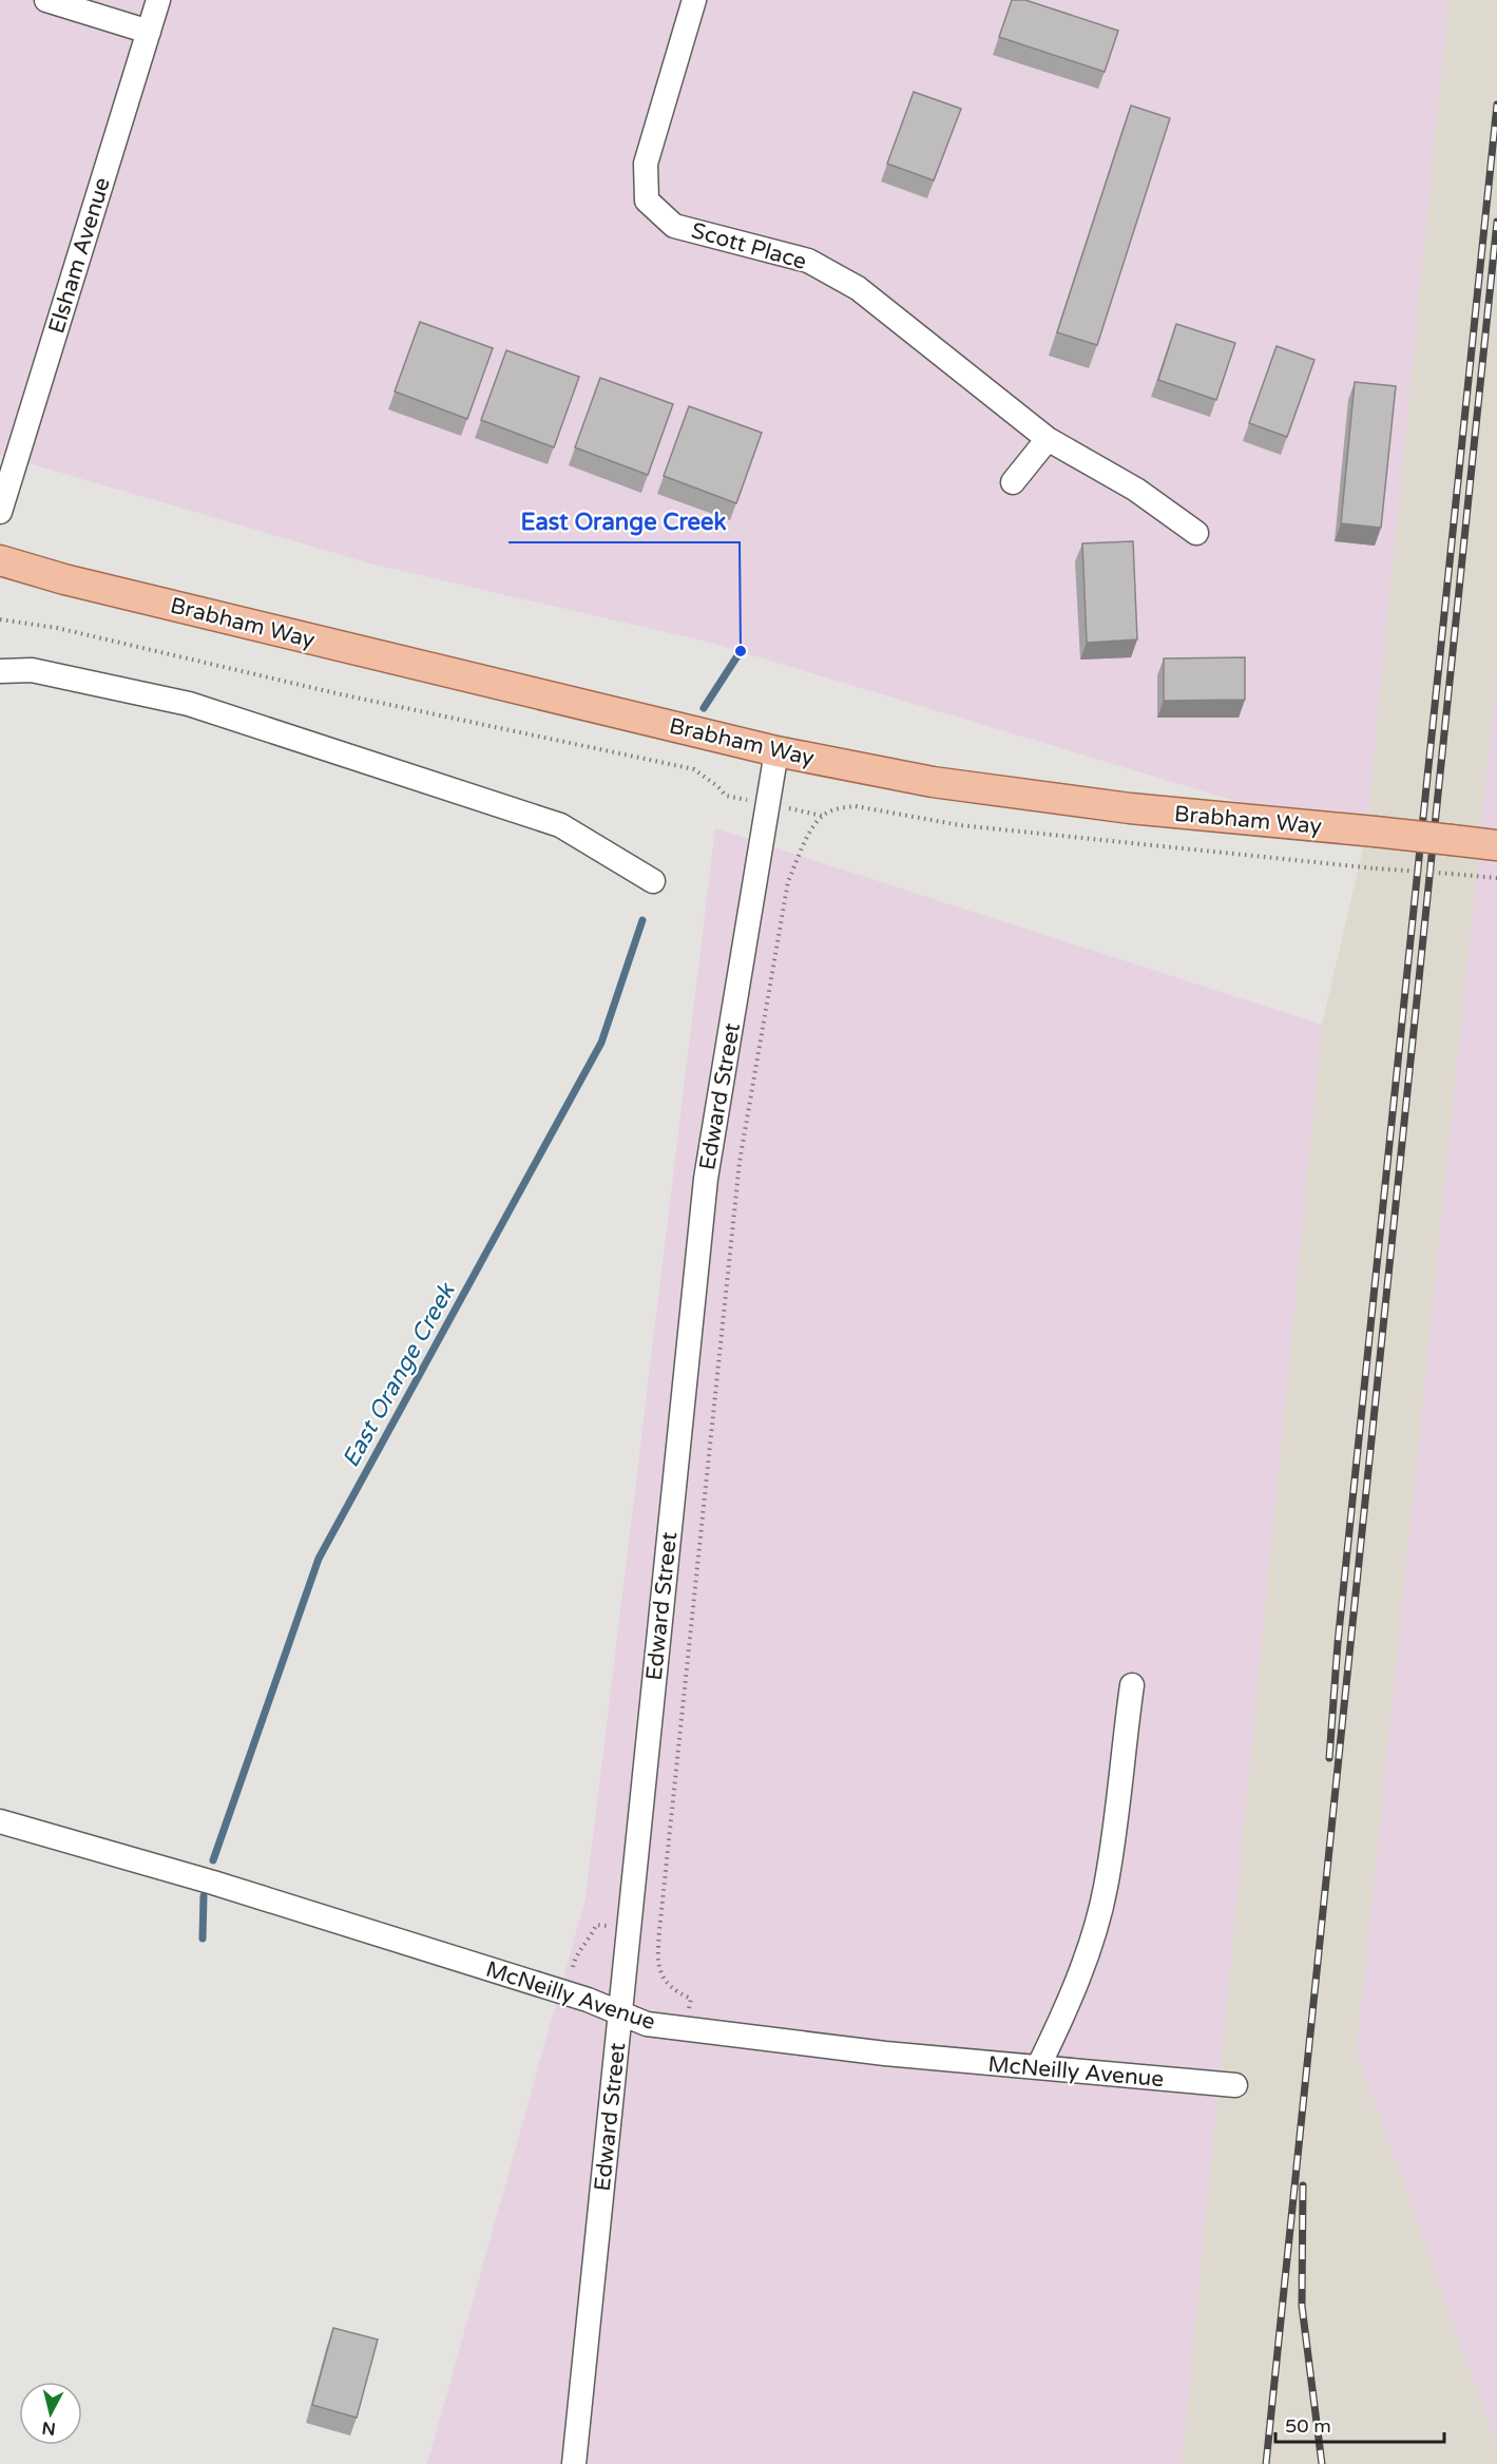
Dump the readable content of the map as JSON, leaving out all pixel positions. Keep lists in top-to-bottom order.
{
  "streets": {
    "main road": ["Brabham Way"],
    "street": [
      "Scott Place",
      "Elsham Avenue",
      "Edward Street",
      "McNeilly Avenue"
    ]
  },
  "crossings": [
    ["Brabham Way", "Edward Street"],
    ["Edward Street", "McNeilly Avenue"]
  ],
  "water": ["East Orange Creek"],
  "places": ["East Orange Creek"],
  "scale_bar": "50 m",
  "north": "bottom"
}
